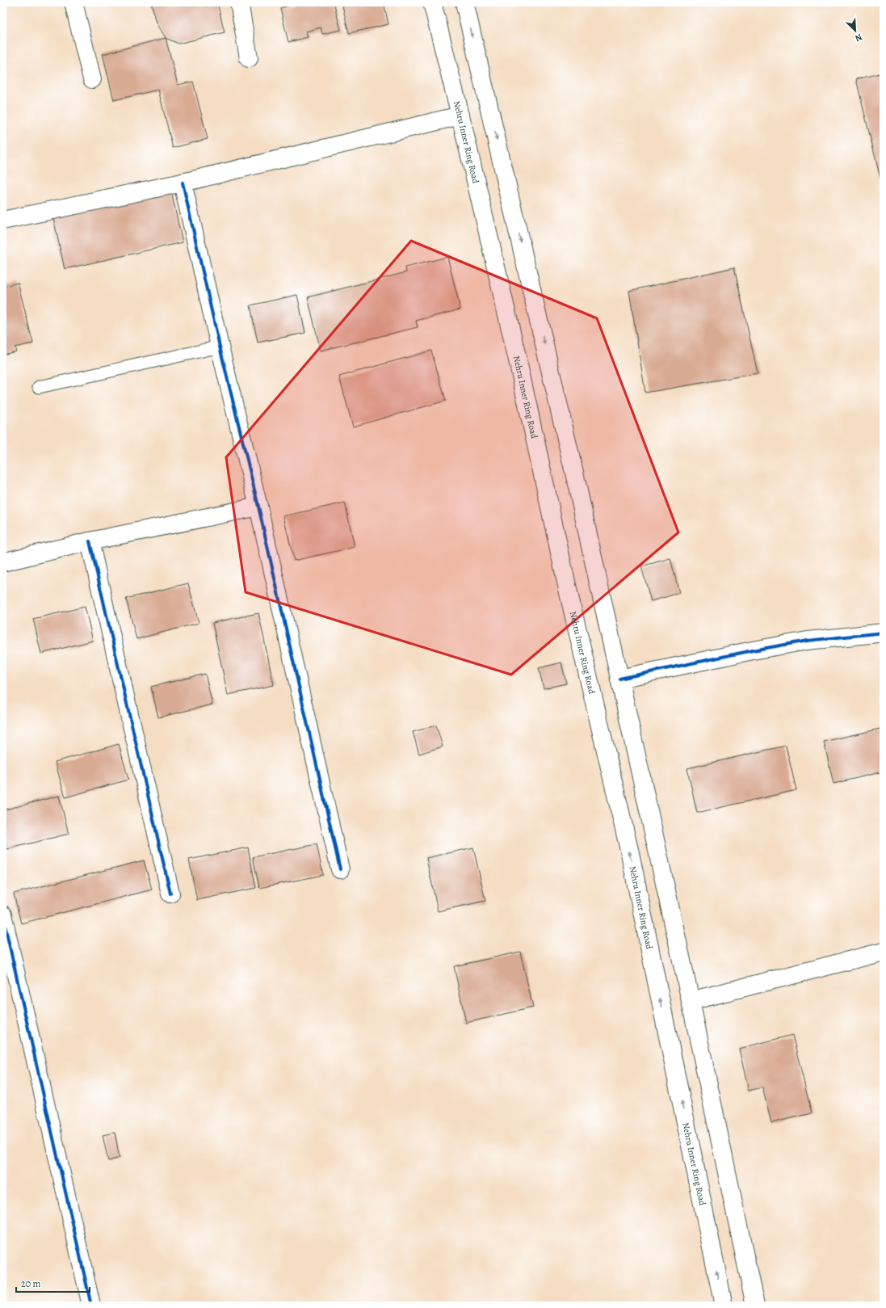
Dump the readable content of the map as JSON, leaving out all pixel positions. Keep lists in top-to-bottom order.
{
  "streets": {
    "street": ["Nehru Inner Ring Road"]
  },
  "scale_bar": "20 m",
  "north": "bottom right"
}
